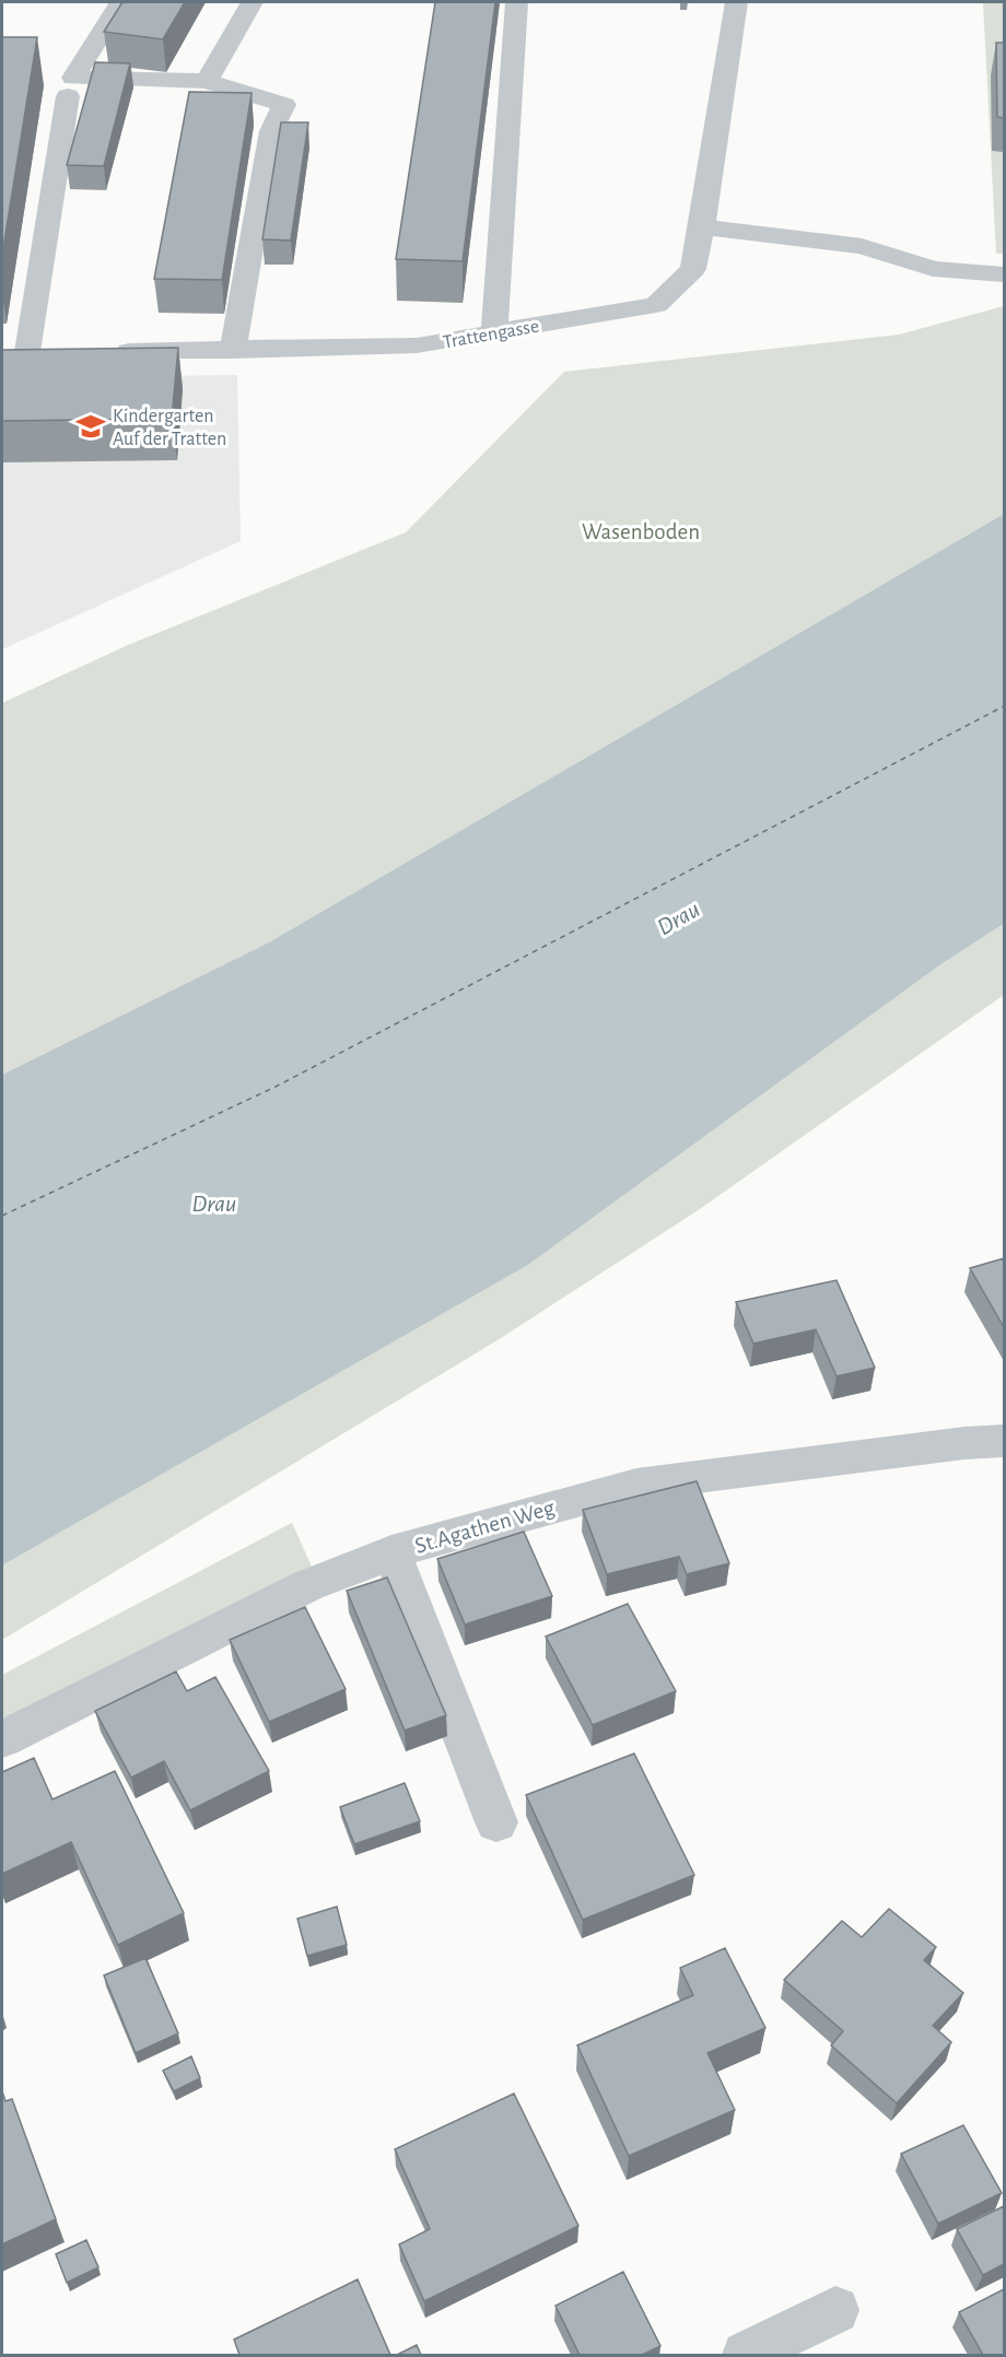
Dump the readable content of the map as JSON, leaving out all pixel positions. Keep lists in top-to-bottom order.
{
  "streets": {
    "street": ["Trattengasse", "St.Agathen Weg"]
  },
  "water": ["Drau"],
  "parks": ["Wasenboden"],
  "places": {
    "school or university": ["Kindergarten Auf der Tratten"]
  }
}
